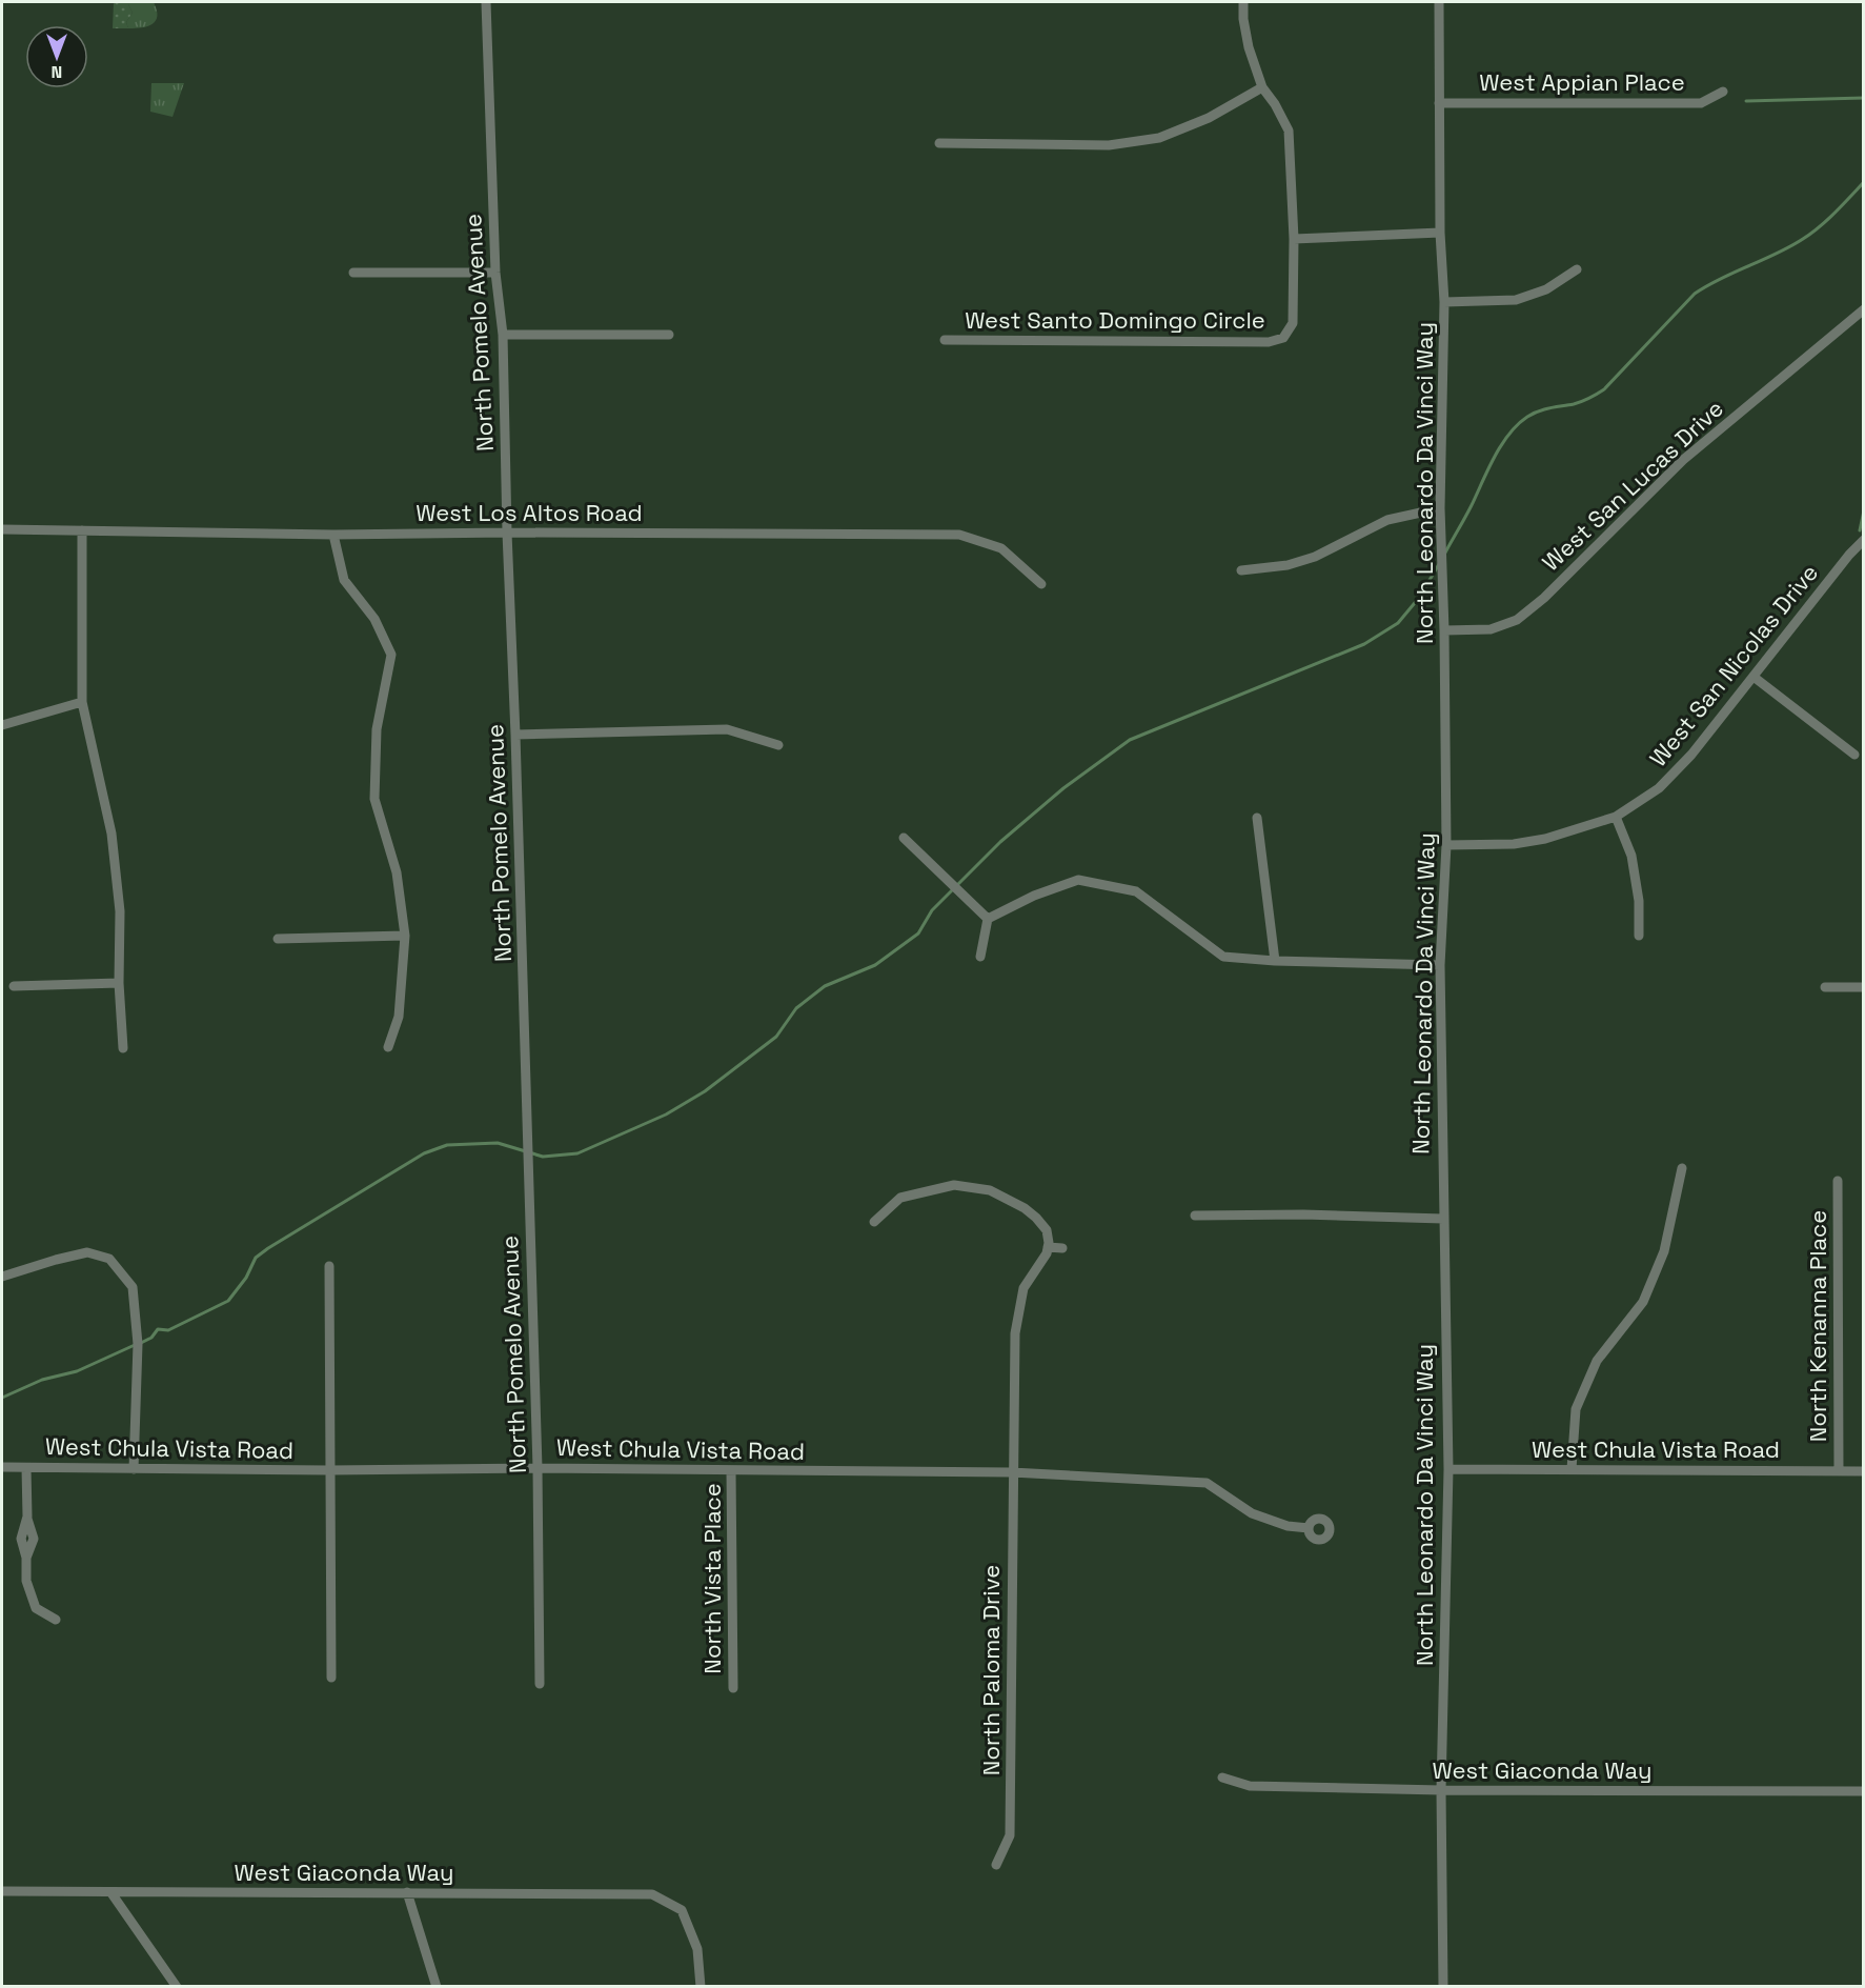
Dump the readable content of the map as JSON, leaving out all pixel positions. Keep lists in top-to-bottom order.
{
  "streets": {
    "street": [
      "West Appian Place",
      "West Santo Domingo Circle",
      "North Pomelo Avenue",
      "North Leonardo Da Vinci Way",
      "West San Lucas Drive",
      "West Los Altos Road",
      "West San Nicolas Drive",
      "North Kenanna Place",
      "West Chula Vista Road",
      "North Vista Place",
      "North Paloma Drive",
      "West Giaconda Way"
    ]
  },
  "crossings": [
    ["West Appian Place", "North Leonardo Da Vinci Way"],
    ["North Pomelo Avenue", "West Los Altos Road"],
    ["North Pomelo Avenue", "West Chula Vista Road"],
    ["North Leonardo Da Vinci Way", "West San Lucas Drive"],
    ["North Leonardo Da Vinci Way", "West San Nicolas Drive"],
    ["North Leonardo Da Vinci Way", "West Chula Vista Road"],
    ["North Leonardo Da Vinci Way", "West Giaconda Way"],
    ["North Kenanna Place", "West Chula Vista Road"],
    ["West Chula Vista Road", "North Vista Place"],
    ["West Chula Vista Road", "North Paloma Drive"]
  ],
  "north": "bottom"
}
